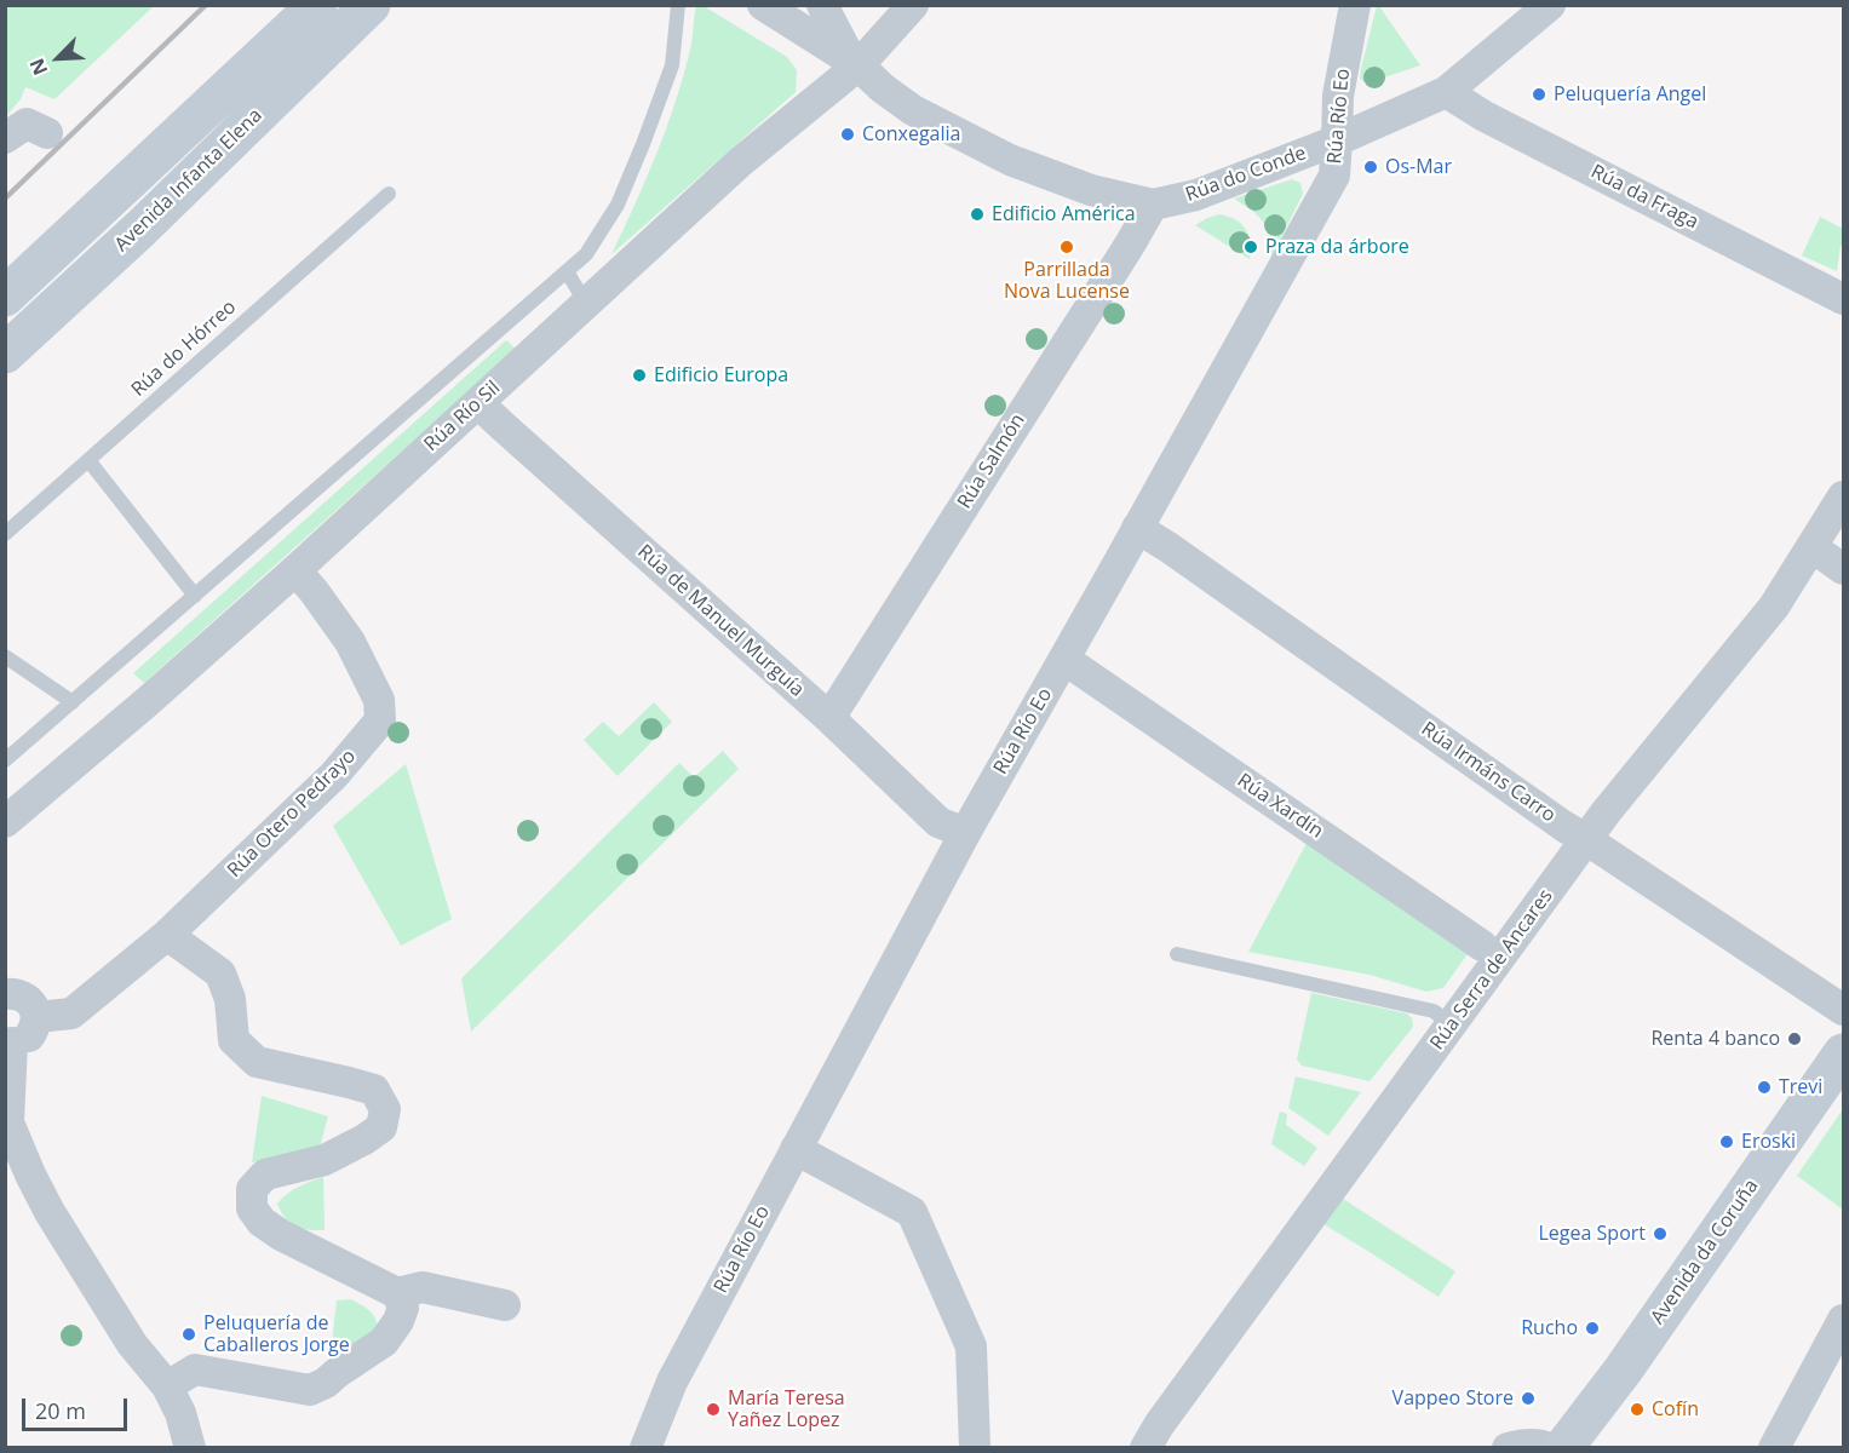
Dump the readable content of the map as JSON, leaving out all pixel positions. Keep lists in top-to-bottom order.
{
  "streets": {
    "street": [
      "Rúa Río Eo",
      "Rúa do Conde",
      "Avenida Infanta Elena",
      "Rúa da Fraga",
      "Rúa Río Sil",
      "Rúa Salmón",
      "Rúa de Manuel Murguía",
      "Rúa Irmáns Carro",
      "Rúa Xardín",
      "Rúa Otero Pedrayo",
      "Rúa Serra de Ancares",
      "Avenida da Coruña"
    ],
    "lane": ["Rúa do Hórreo"]
  },
  "crossings": [
    ["Rúa Río Eo", "Rúa do Conde"],
    ["Rúa Río Eo", "Rúa de Manuel Murguía"],
    ["Rúa Río Eo", "Rúa Irmáns Carro"],
    ["Rúa do Conde", "Rúa da Fraga"],
    ["Rúa do Conde", "Rúa Río Sil"],
    ["Rúa do Conde", "Rúa Salmón"],
    ["Rúa Río Sil", "Rúa de Manuel Murguía"],
    ["Rúa Río Sil", "Rúa Otero Pedrayo"],
    ["Rúa Salmón", "Rúa de Manuel Murguía"],
    ["Rúa Irmáns Carro", "Rúa Serra de Ancares"]
  ],
  "places": [
    "Peluquería Angel",
    "Conxegalia",
    "Os-Mar",
    "Edificio América",
    "Parrillada Nova Lucense",
    "Praza da árbore",
    "Edificio Europa",
    "Renta 4 banco",
    "Trevi",
    "Eroski",
    "Legea Sport",
    "Rucho",
    "Peluquería de Caballeros Jorge",
    "Vappeo Store",
    "María Teresa Yañez Lopez",
    "Cofín"
  ],
  "scale_bar": "20 m",
  "north": "bottom left"
}
